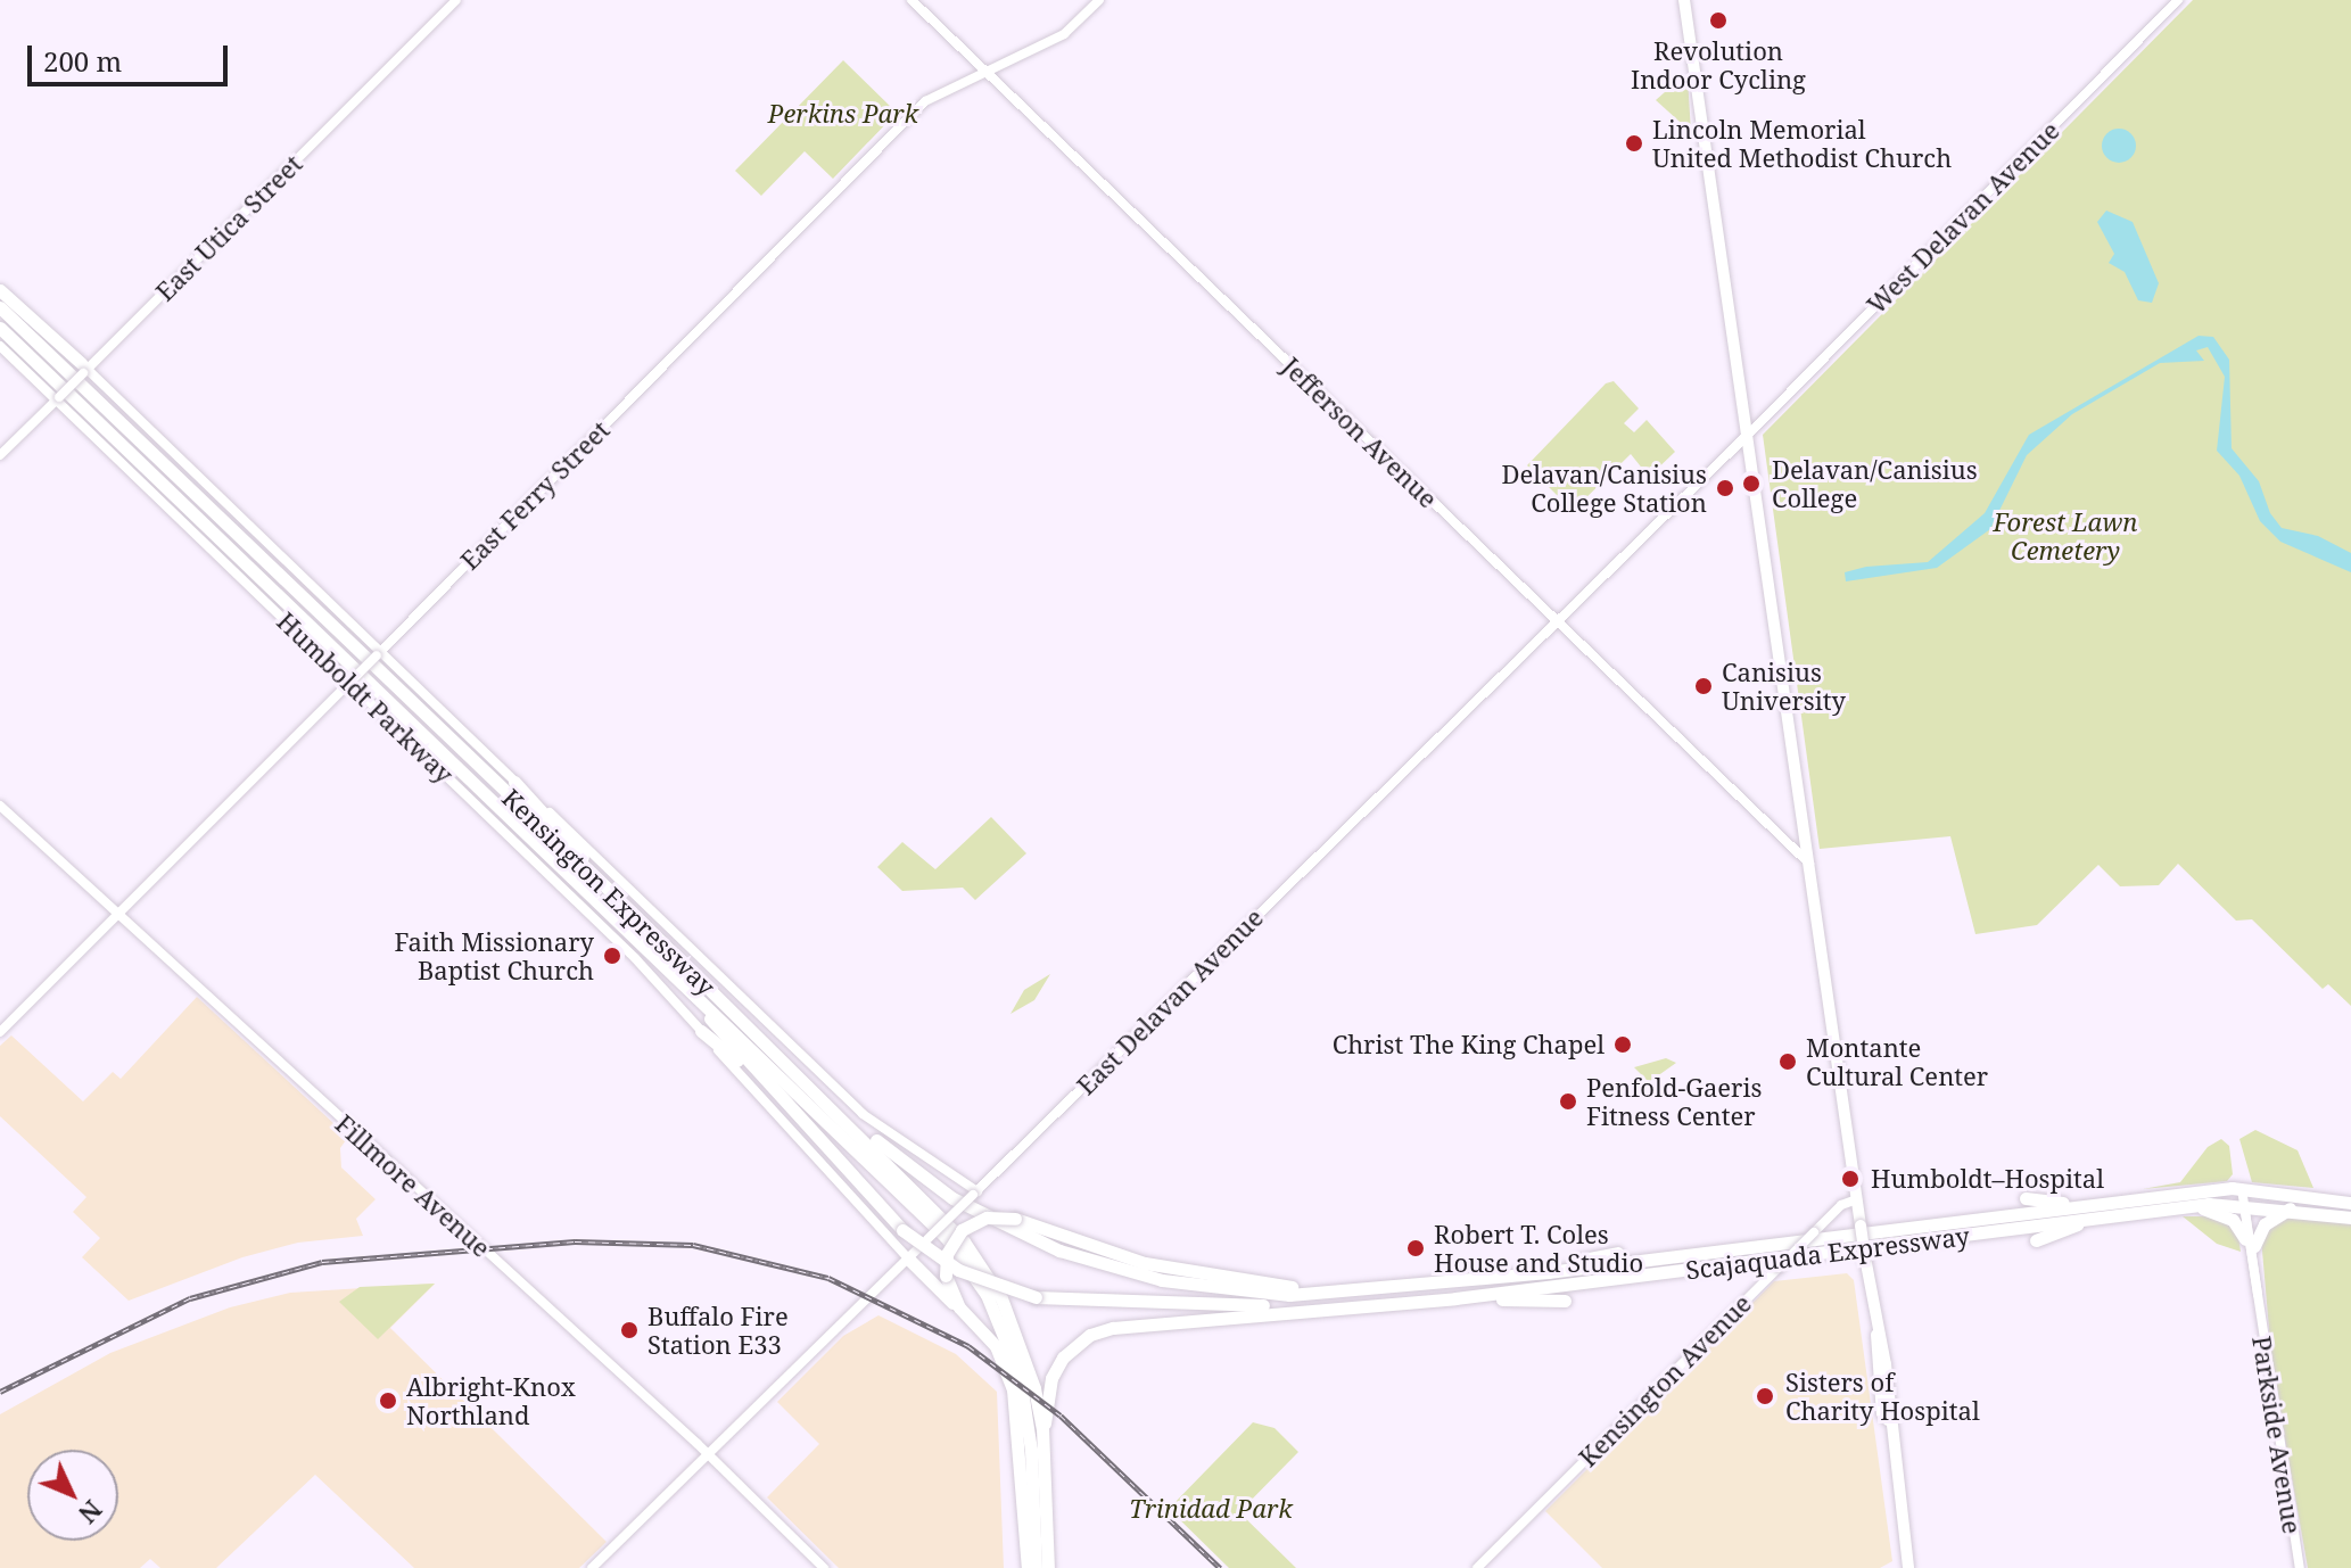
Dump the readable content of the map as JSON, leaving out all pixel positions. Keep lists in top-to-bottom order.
{
  "streets": {
    "highway": ["Kensington Expressway", "Scajaquada Expressway"],
    "street": [
      "West Delavan Avenue",
      "East Utica Street",
      "Jefferson Avenue",
      "East Ferry Street",
      "Humboldt Parkway",
      "East Delavan Avenue",
      "Fillmore Avenue",
      "Kensington Avenue",
      "Parkside Avenue"
    ]
  },
  "crossings": [
    ["West Delavan Avenue", "East Delavan Avenue"],
    ["East Utica Street", "Humboldt Parkway"],
    ["Jefferson Avenue", "East Ferry Street"],
    ["Jefferson Avenue", "East Delavan Avenue"],
    ["East Ferry Street", "Humboldt Parkway"],
    ["East Ferry Street", "Fillmore Avenue"],
    ["Humboldt Parkway", "East Delavan Avenue"],
    ["East Delavan Avenue", "Fillmore Avenue"],
    ["Scajaquada Expressway", "Parkside Avenue"]
  ],
  "parks": ["Perkins Park", "Forest Lawn Cemetery", "Trinidad Park"],
  "places": [
    "Revolution Indoor Cycling",
    "Lincoln Memorial United Methodist Church",
    "Delavan/Canisius College",
    "Delavan/Canisius College Station",
    "Canisius University",
    "Faith Missionary Baptist Church",
    "Christ The King Chapel",
    "Montante Cultural Center",
    "Penfold-Gaeris Fitness Center",
    "Humboldt–Hospital",
    "Robert T. Coles House and Studio",
    "Buffalo Fire Station E33",
    "Sisters of Charity Hospital",
    "Albright-Knox Northland"
  ],
  "scale_bar": "200 m",
  "north": "bottom right"
}
